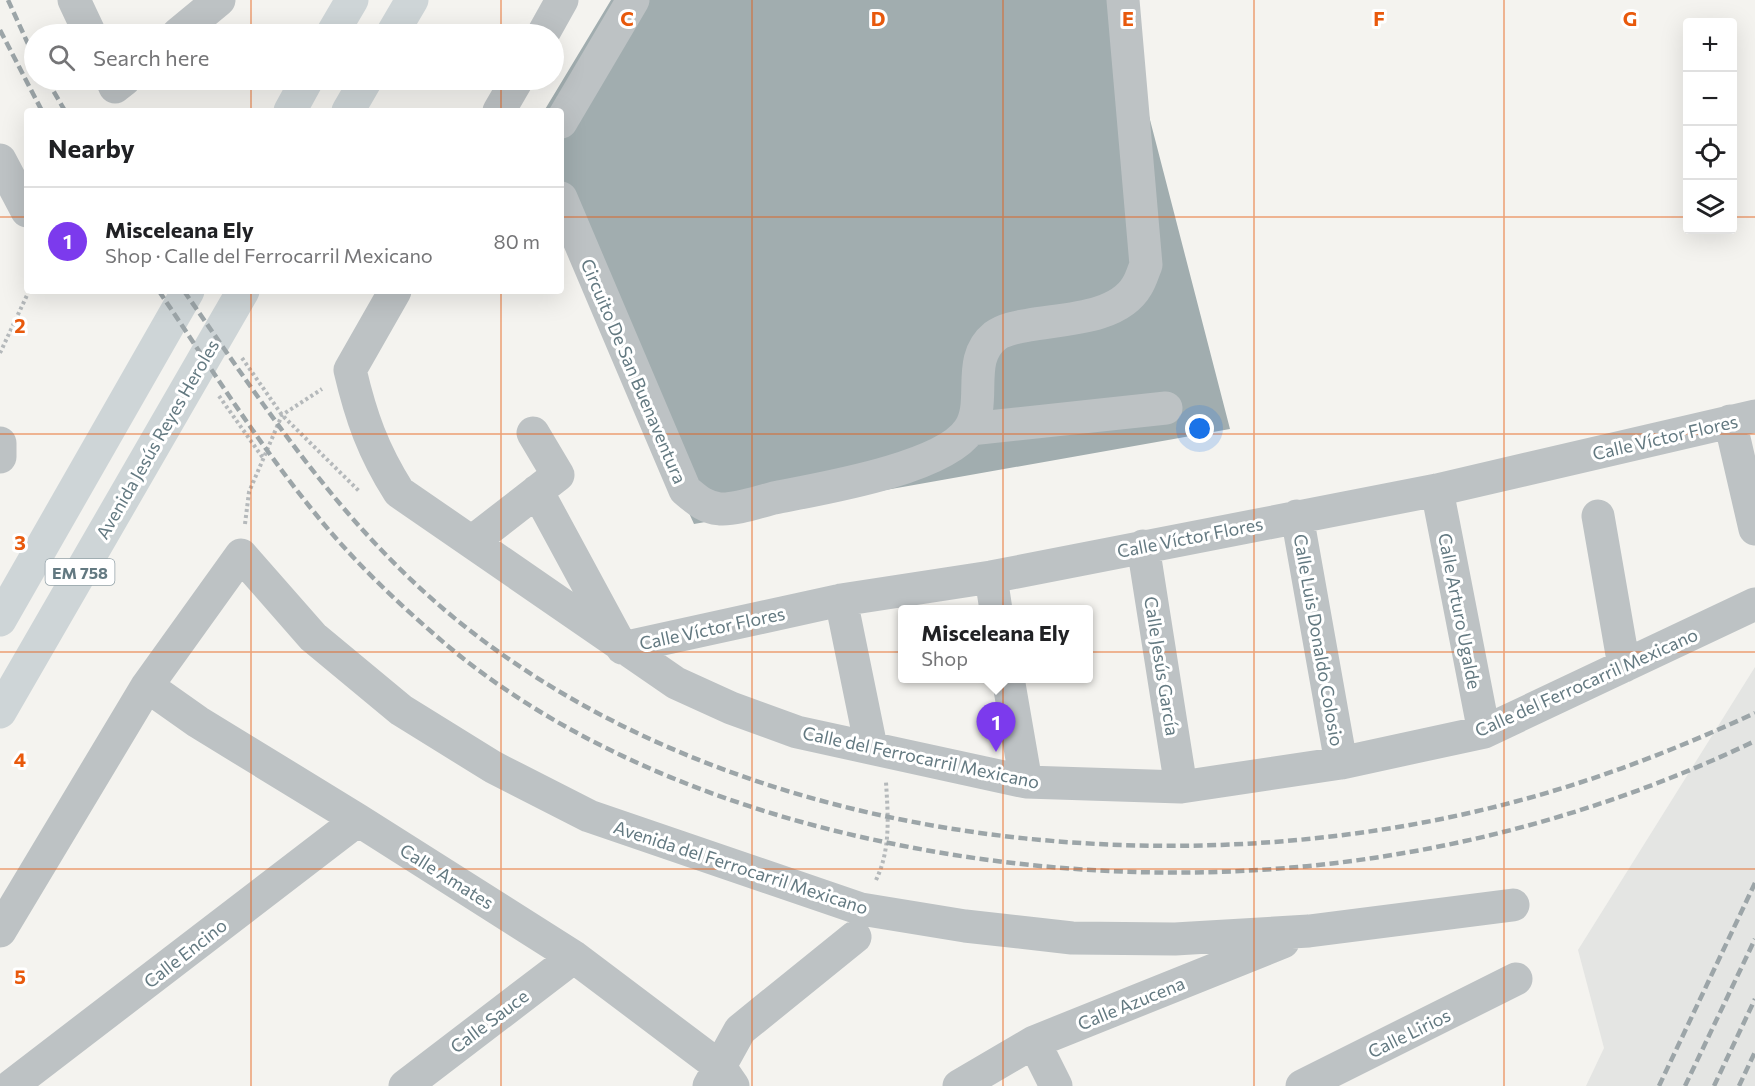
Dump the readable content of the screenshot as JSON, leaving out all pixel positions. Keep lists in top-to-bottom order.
{
  "streets": {
    "highway": ["Avenida Jesús Reyes Heroles", "EM 758"],
    "street": [
      "Circuito De San Buenaventura",
      "Calle Víctor Flores",
      "Calle Arturo Ugalde",
      "Calle Luis Donaldo Colosio",
      "Calle Jesús García",
      "Calle del Ferrocarril Mexicano",
      "Avenida del Ferrocarril Mexicano",
      "Calle Amates",
      "Calle Encino",
      "Calle Azucena",
      "Calle Sauce",
      "Calle Lirios"
    ]
  },
  "crossings": [
    ["Calle Víctor Flores", "Calle Arturo Ugalde"],
    ["Calle Víctor Flores", "Calle Luis Donaldo Colosio"],
    ["Calle Víctor Flores", "Calle Jesús García"],
    ["Calle Víctor Flores", "Calle del Ferrocarril Mexicano"],
    ["Calle Arturo Ugalde", "Calle del Ferrocarril Mexicano"],
    ["Calle Luis Donaldo Colosio", "Calle del Ferrocarril Mexicano"],
    ["Calle Jesús García", "Calle del Ferrocarril Mexicano"],
    ["Avenida del Ferrocarril Mexicano", "Calle Azucena"],
    ["Calle Amates", "Calle Encino"],
    ["Calle Amates", "Calle Sauce"]
  ],
  "page": {
    "map_buttons": ["+", "−"],
    "search": "Search here",
    "heading": "Nearby",
    "list": [
      {
        "mark": "1",
        "name": "Misceleana Ely",
        "note": "Shop · Calle del Ferrocarril Mexicano",
        "value": "80 m"
      }
    ],
    "popup": ["Misceleana Ely", "Shop"],
    "pins": "1"
  },
  "grid": {
    "columns": [
      "C",
      "D",
      "E",
      "F",
      "G"
    ],
    "rows": [
      "2",
      "3",
      "4",
      "5"
    ]
  }
}
